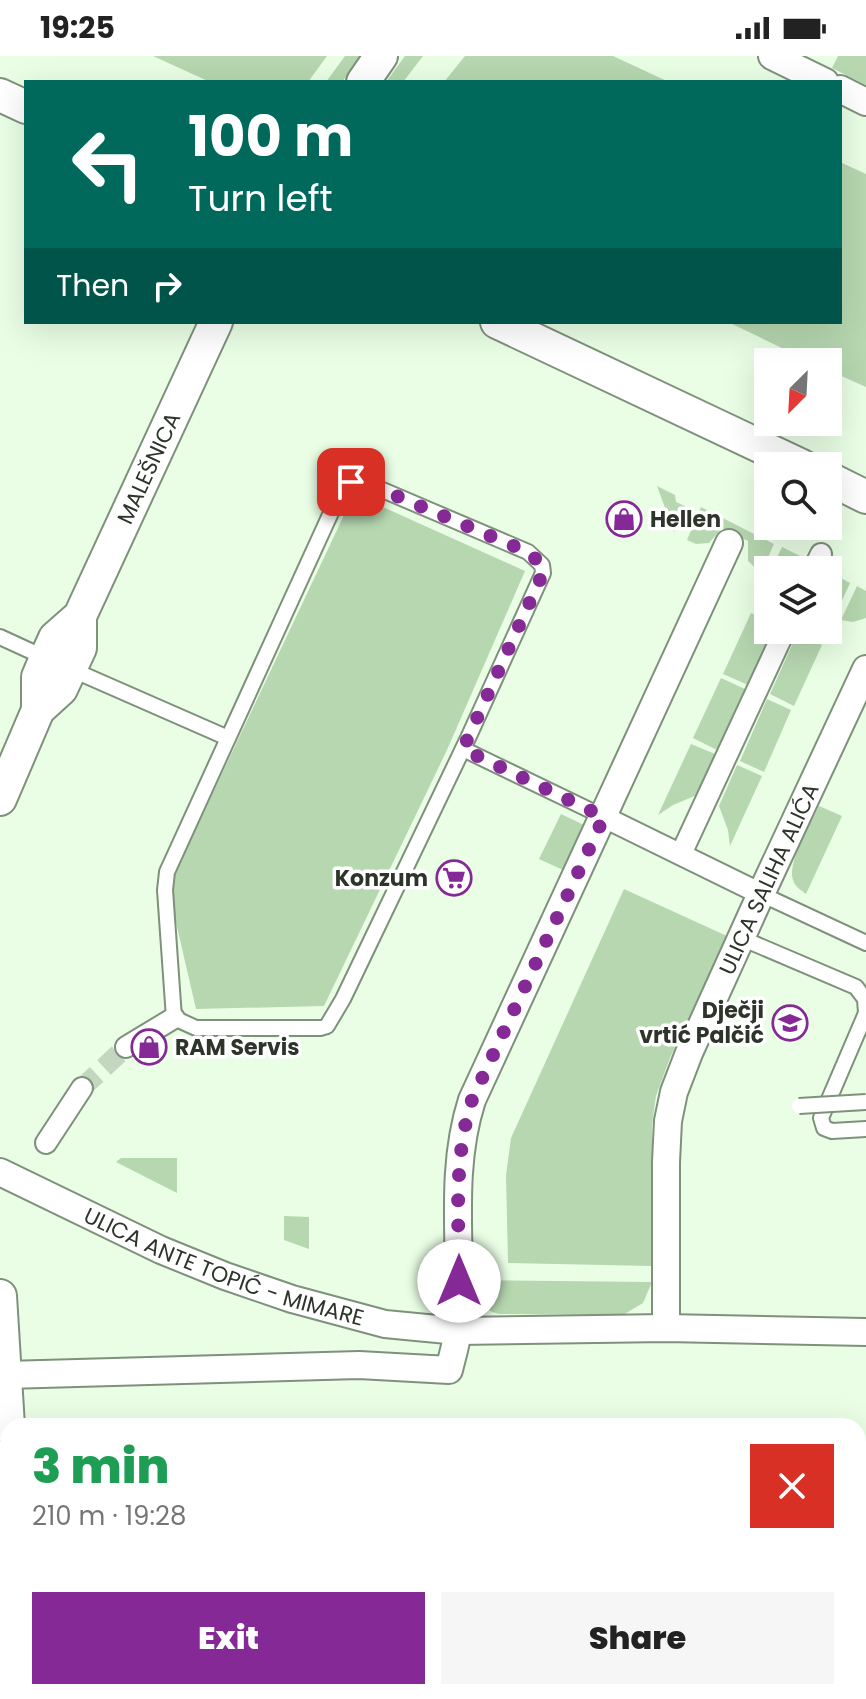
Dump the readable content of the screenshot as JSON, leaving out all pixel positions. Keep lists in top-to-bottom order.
{
  "streets": {
    "street": ["MALEŠNICA", "ULICA SALIHA ALIĆA", "ULICA ANTE TOPIĆ - MIMARE"]
  },
  "crossings": [
    ["ULICA SALIHA ALIĆA", "ULICA ANTE TOPIĆ - MIMARE"]
  ],
  "places": {
    "shop": ["Hellen", "RAM Servis"],
    "supermarket": ["Konzum"],
    "school or university": ["Dječji vrtić Palčić"]
  },
  "north": "bottom left",
  "page": {
    "status": "19:25",
    "turn": ["100 m", "Turn left"],
    "then": "Then",
    "heading": ["3 min", "210 m · 19:28"],
    "buttons": ["Exit", "Share"]
  }
}
